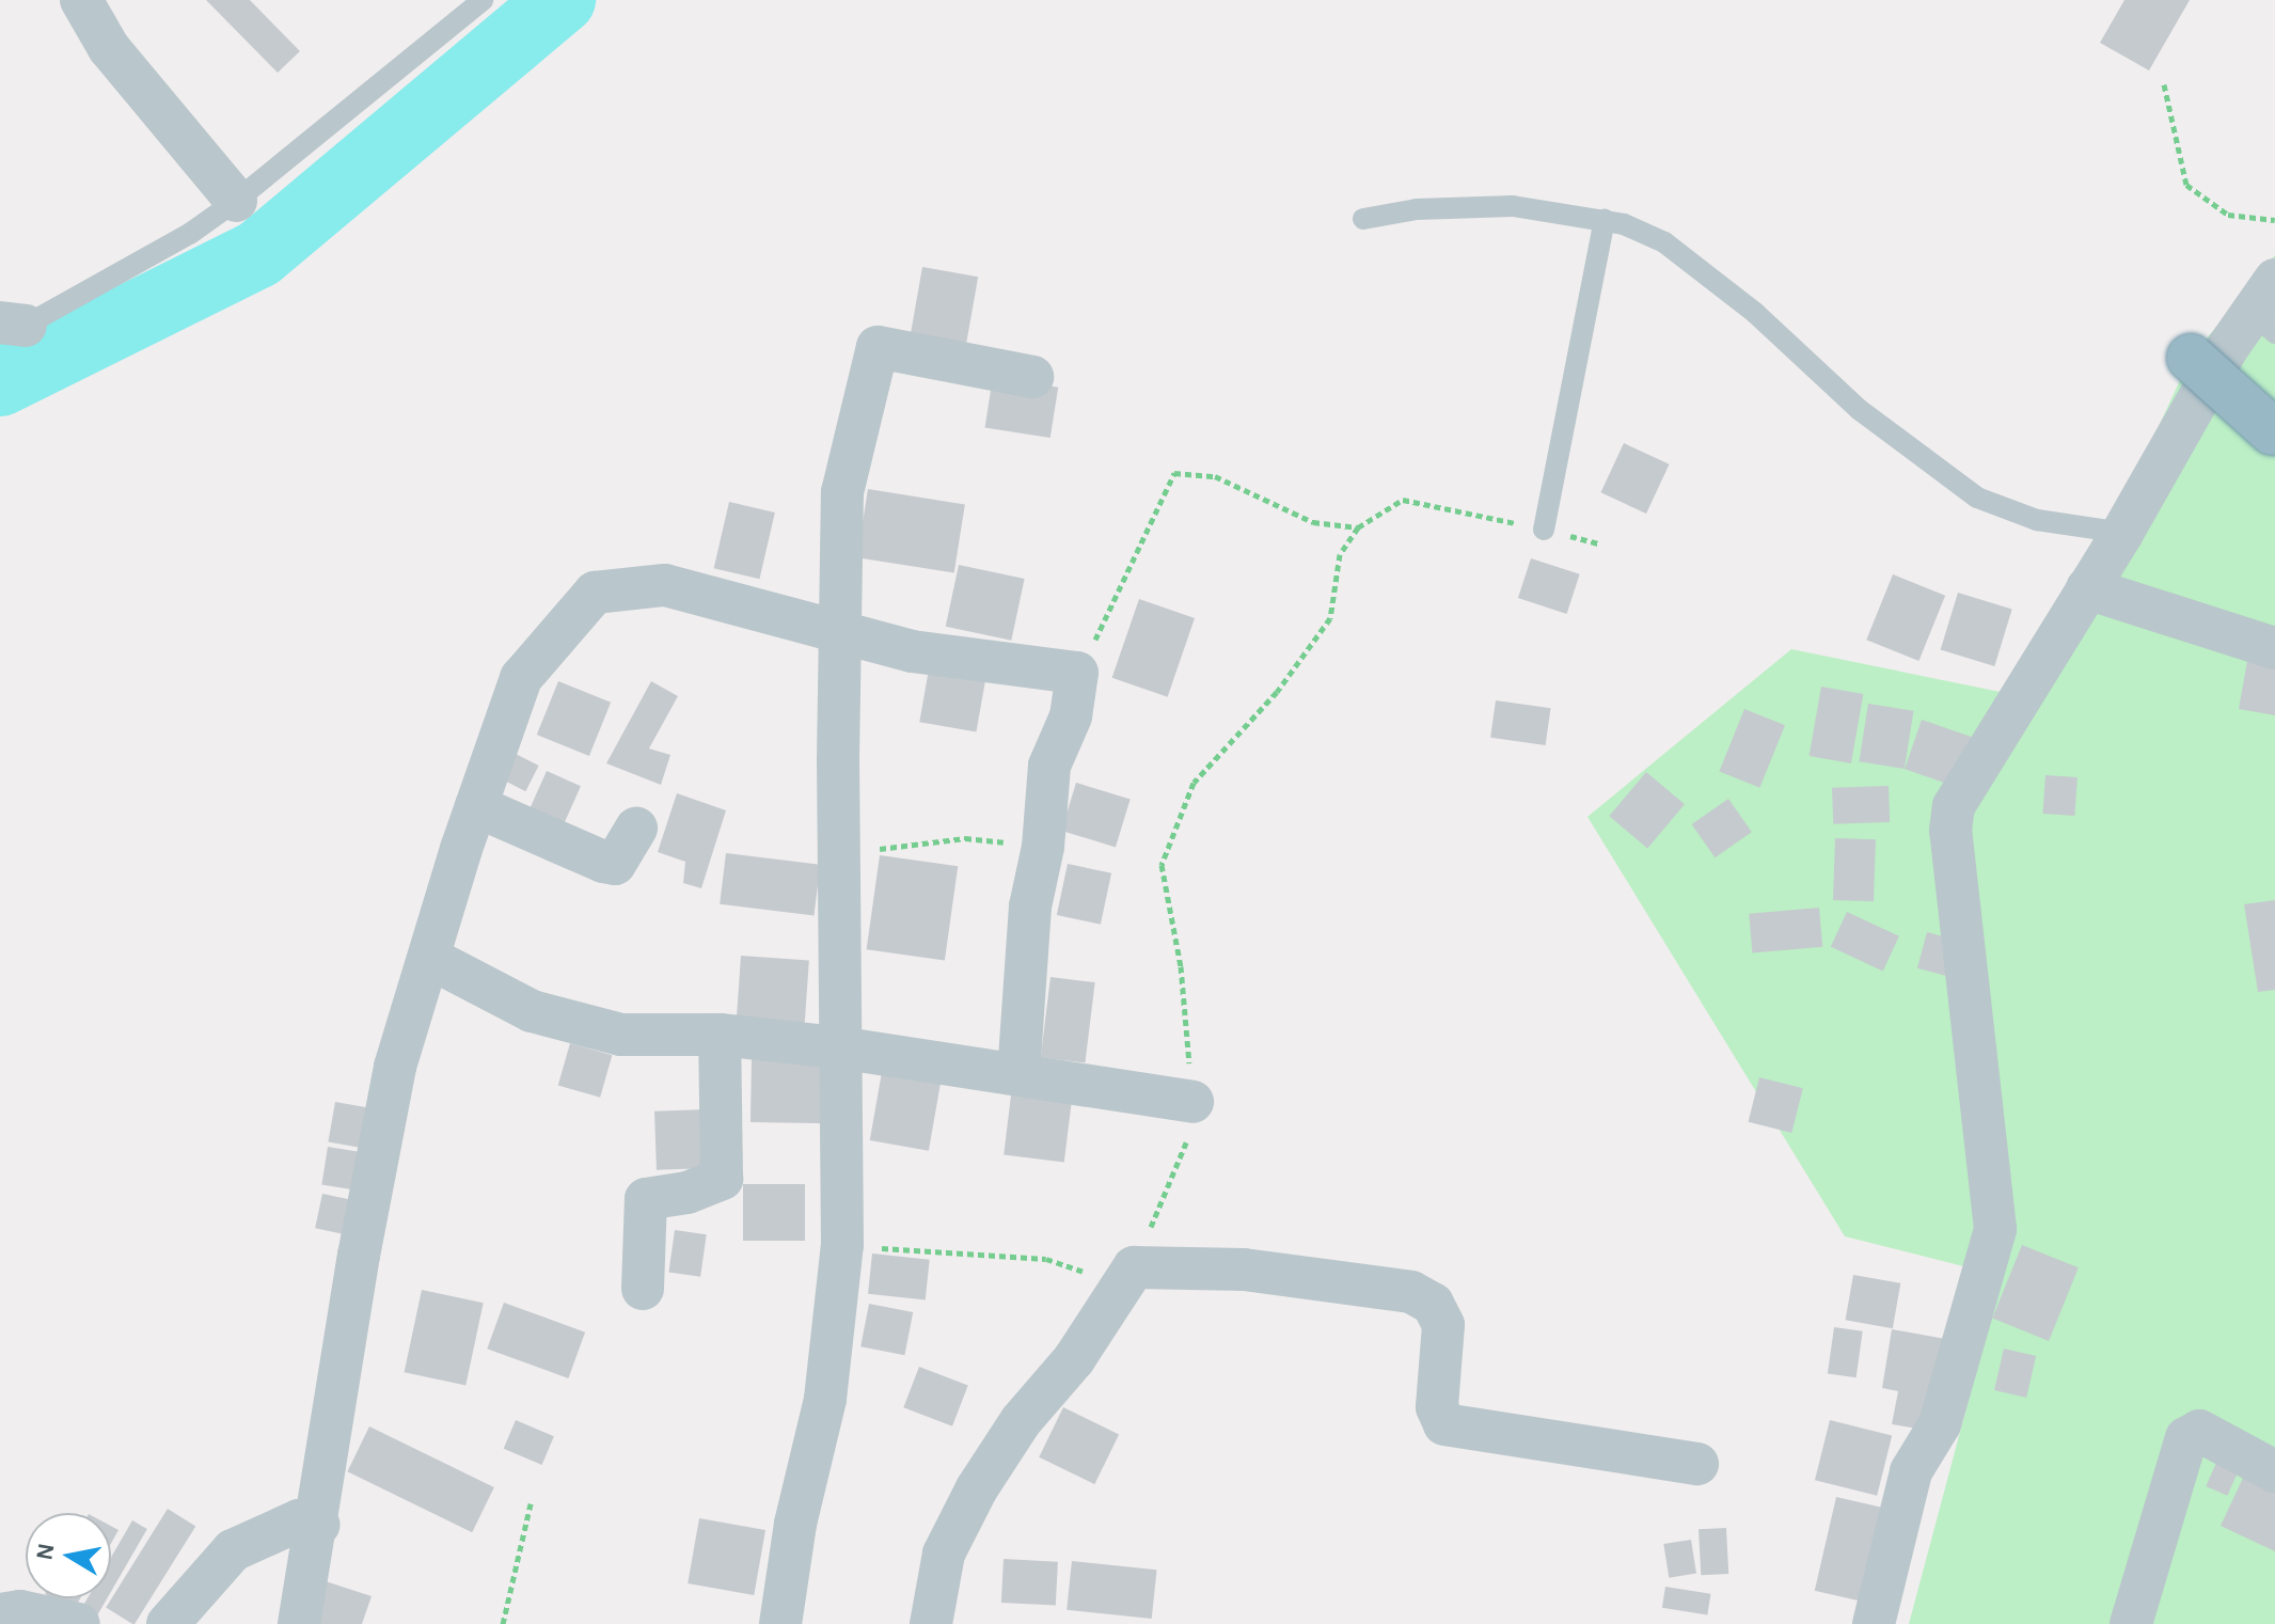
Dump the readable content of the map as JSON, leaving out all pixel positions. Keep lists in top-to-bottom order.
{
  "north": "left"
}
